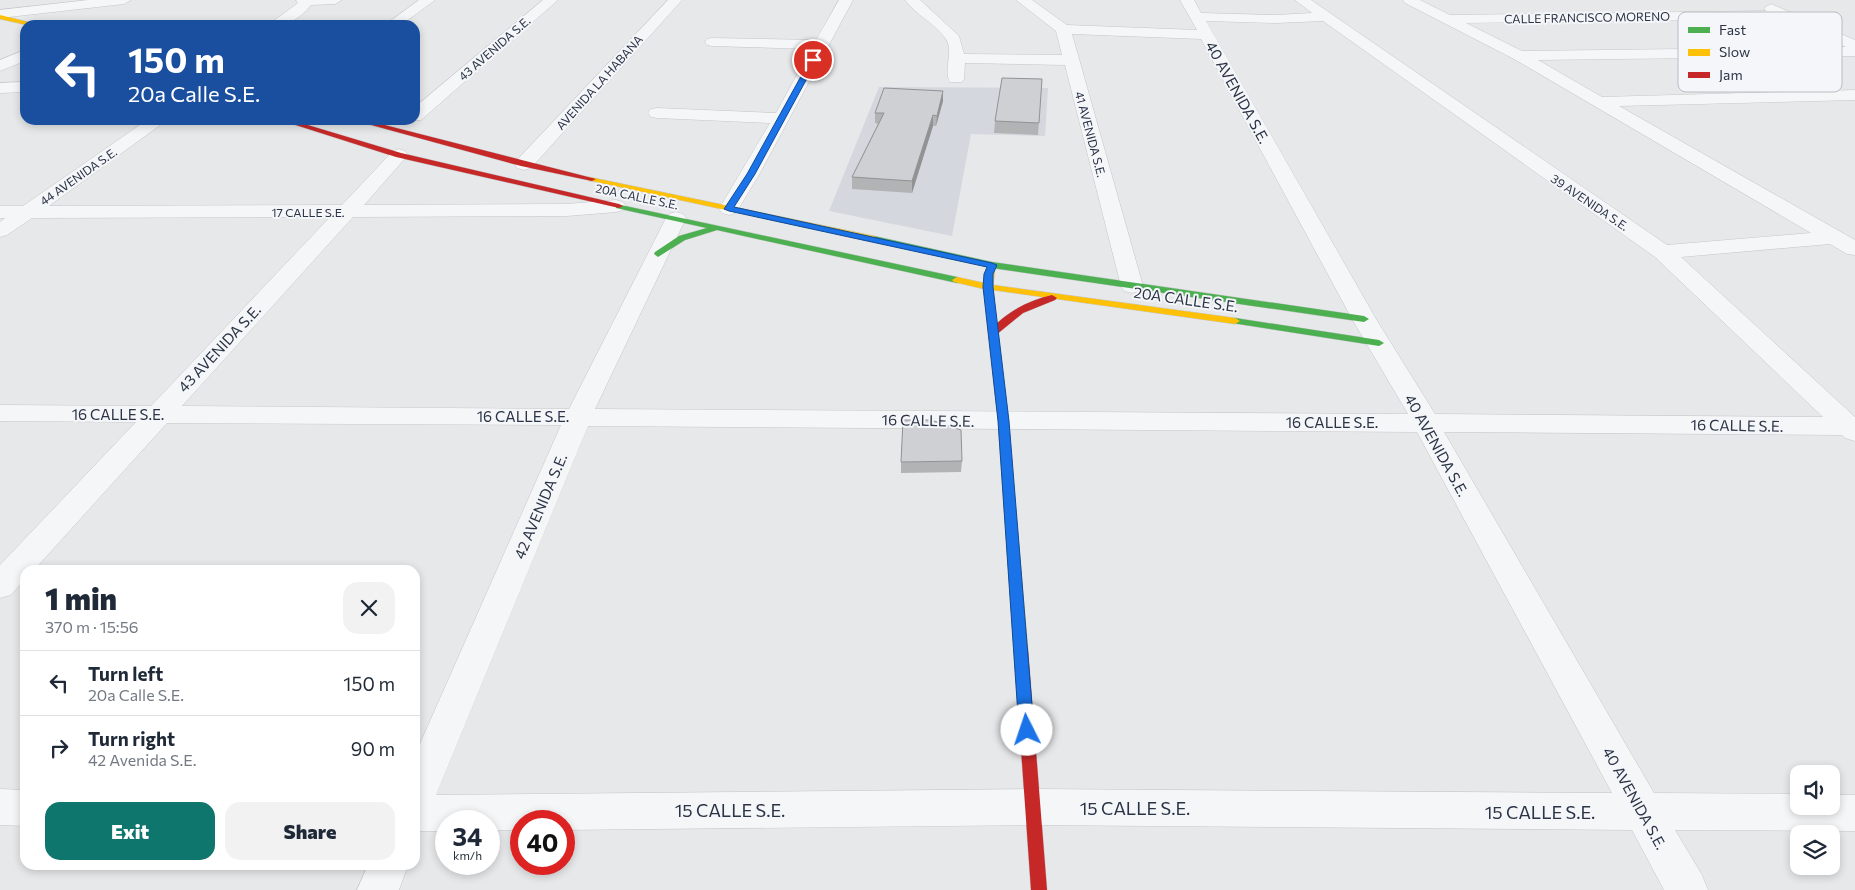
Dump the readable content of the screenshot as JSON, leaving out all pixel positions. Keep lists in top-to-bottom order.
{
  "streets": {
    "street": [
      "CALLE FRANCISCO MORENO",
      "43 AVENIDA S.E.",
      "AVENIDA LA HABANA",
      "40 AVENIDA S.E.",
      "41 AVENIDA S.E.",
      "44 AVENIDA S.E.",
      "20A CALLE S.E.",
      "39 AVENIDA S.E.",
      "17 CALLE S.E.",
      "16 CALLE S.E.",
      "42 AVENIDA S.E.",
      "15 CALLE S.E."
    ]
  },
  "crossings": [
    ["43 AVENIDA S.E.", "20A CALLE S.E."],
    ["43 AVENIDA S.E.", "17 CALLE S.E."],
    ["43 AVENIDA S.E.", "16 CALLE S.E."],
    ["AVENIDA LA HABANA", "20A CALLE S.E."],
    ["40 AVENIDA S.E.", "20A CALLE S.E."],
    ["40 AVENIDA S.E.", "16 CALLE S.E."],
    ["40 AVENIDA S.E.", "15 CALLE S.E."],
    ["41 AVENIDA S.E.", "20A CALLE S.E."],
    ["44 AVENIDA S.E.", "17 CALLE S.E."],
    ["20A CALLE S.E.", "17 CALLE S.E."],
    ["20A CALLE S.E.", "42 AVENIDA S.E."],
    ["39 AVENIDA S.E.", "16 CALLE S.E."],
    ["16 CALLE S.E.", "42 AVENIDA S.E."]
  ],
  "legend": ["Fast", "Slow", "Jam"],
  "page": {
    "turn": ["150 m", "20a Calle S.E."],
    "heading": ["1 min", "370 m · 15:56"],
    "list": [
      {
        "name": "Turn left",
        "note": "20a Calle S.E.",
        "value": "150 m"
      },
      {
        "name": "Turn right",
        "note": "42 Avenida S.E.",
        "value": "90 m"
      }
    ],
    "buttons": ["Exit", "Share"],
    "speed": "34 km/h",
    "limit": "40"
  }
}
